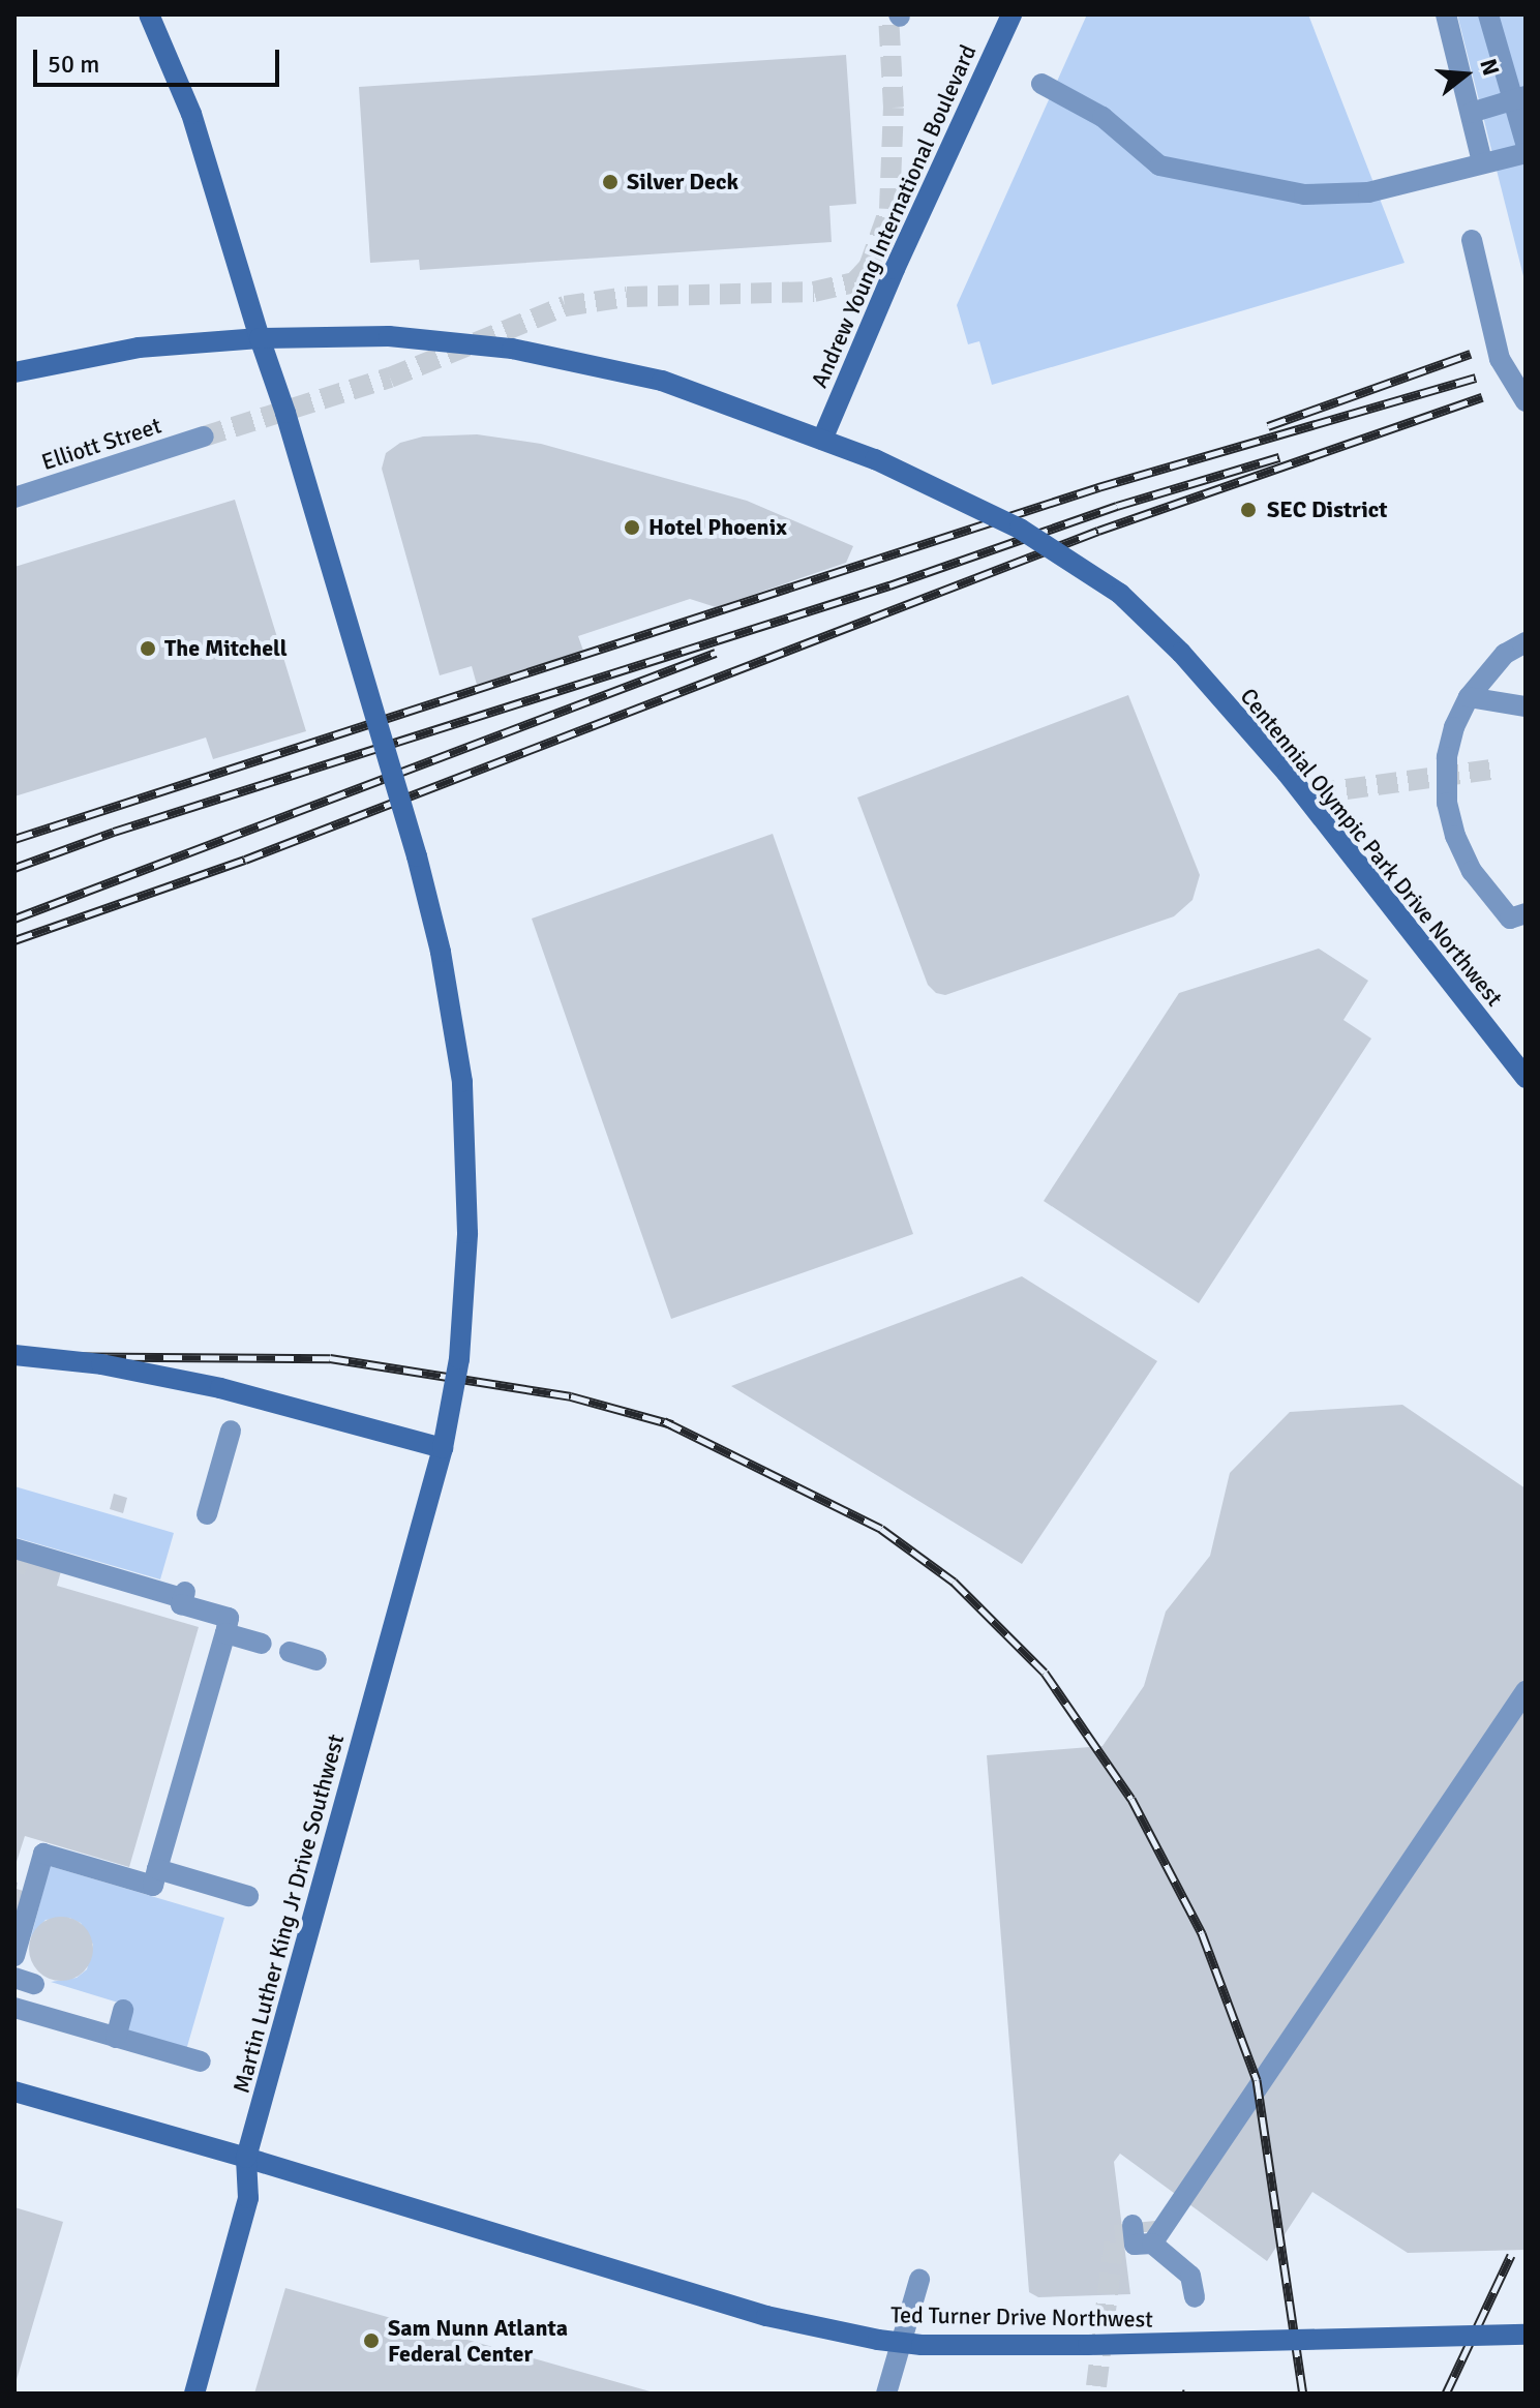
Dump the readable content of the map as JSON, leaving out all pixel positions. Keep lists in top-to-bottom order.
{
  "streets": {
    "street": [
      "Andrew Young International Boulevard",
      "Elliott Street",
      "Centennial Olympic Park Drive Northwest",
      "Martin Luther King Jr Drive Southwest",
      "Ted Turner Drive Northwest"
    ]
  },
  "crossings": [
    ["Andrew Young International Boulevard", "Centennial Olympic Park Drive Northwest"],
    ["Centennial Olympic Park Drive Northwest", "Martin Luther King Jr Drive Southwest"],
    ["Martin Luther King Jr Drive Southwest", "Ted Turner Drive Northwest"]
  ],
  "places": [
    "Silver Deck",
    "SEC District",
    "Hotel Phoenix",
    "The Mitchell",
    "Sam Nunn Atlanta Federal Center"
  ],
  "scale_bar": "50 m",
  "north": "right"
}
